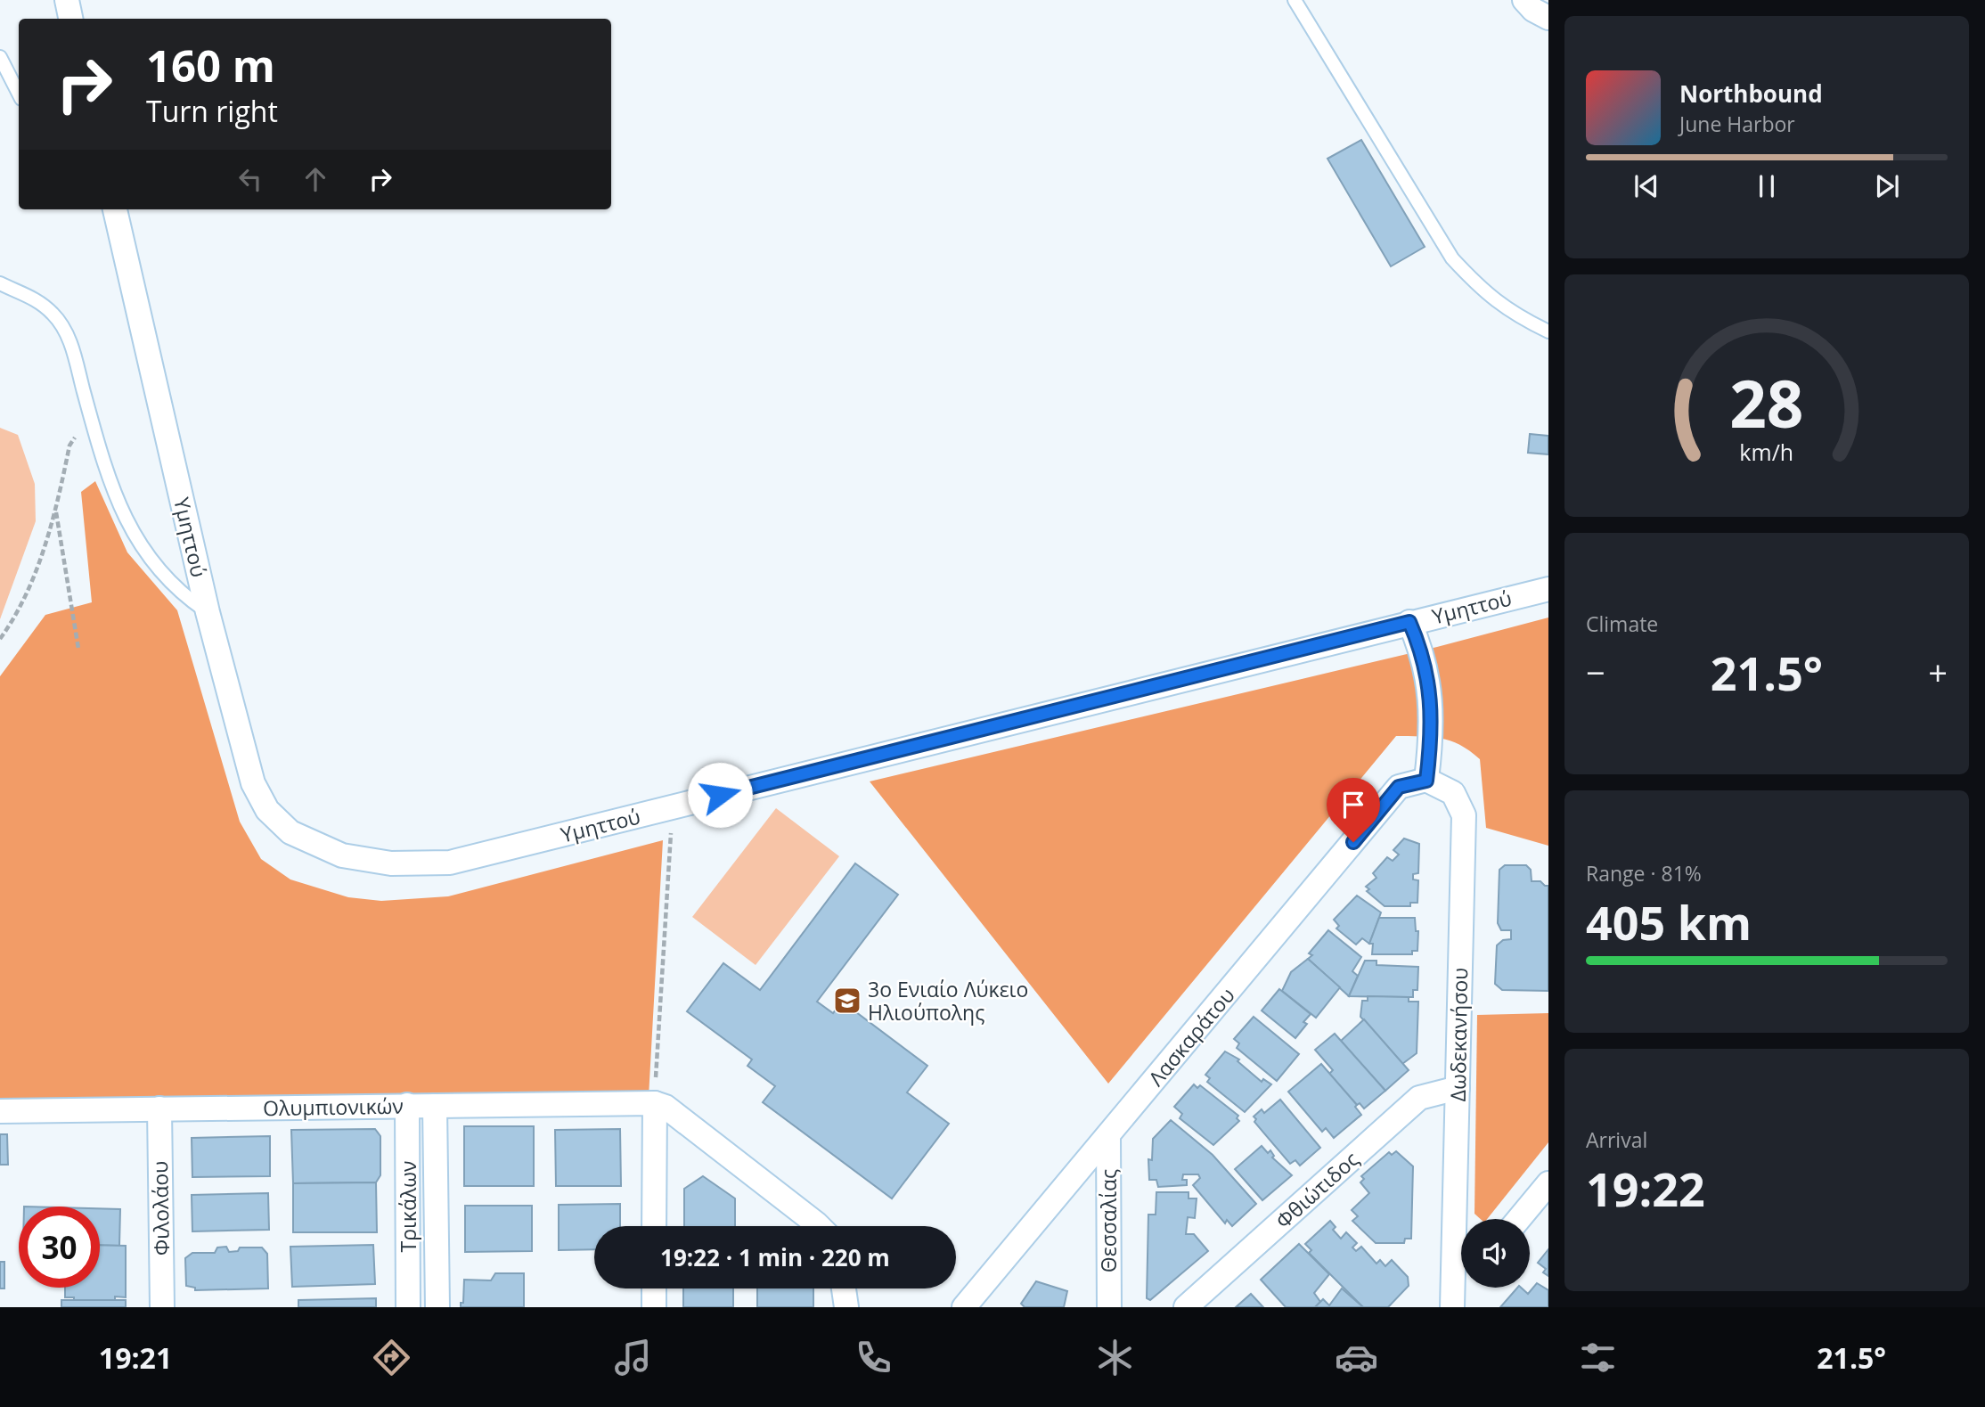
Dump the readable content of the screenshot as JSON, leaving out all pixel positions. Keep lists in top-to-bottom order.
{
  "streets": {
    "street": [
      "Υμηττού",
      "Δωδεκανήσου",
      "Λασκαράτου",
      "Ολυμπιονικών",
      "Φθιώτιδος",
      "Τρικάλων",
      "Φιλολάου",
      "Θεσσαλίας"
    ]
  },
  "crossings": [
    ["Δωδεκανήσου", "Λασκαράτου"],
    ["Δωδεκανήσου", "Φθιώτιδος"],
    ["Λασκαράτου", "Θεσσαλίας"],
    ["Ολυμπιονικών", "Τρικάλων"],
    ["Ολυμπιονικών", "Φιλολάου"]
  ],
  "places": {
    "school or university": ["3ο Ενιαίο Λύκειο Ηλιούπολης"]
  },
  "page": {
    "turn": ["160 m", "Turn right"],
    "song": ["Northbound", "June Harbor"],
    "tile": [
      "Climate",
      ["Range · 81%", "405 km"],
      ["Arrival", "19:22"]
    ],
    "heat": ["−", "21.5°", "+"],
    "limit": "30",
    "trip": "19:22 · 1 min · 220 m",
    "tabs": ["19:21", "21.5°"],
    "gauge": ["28", "km/h"]
  }
}
